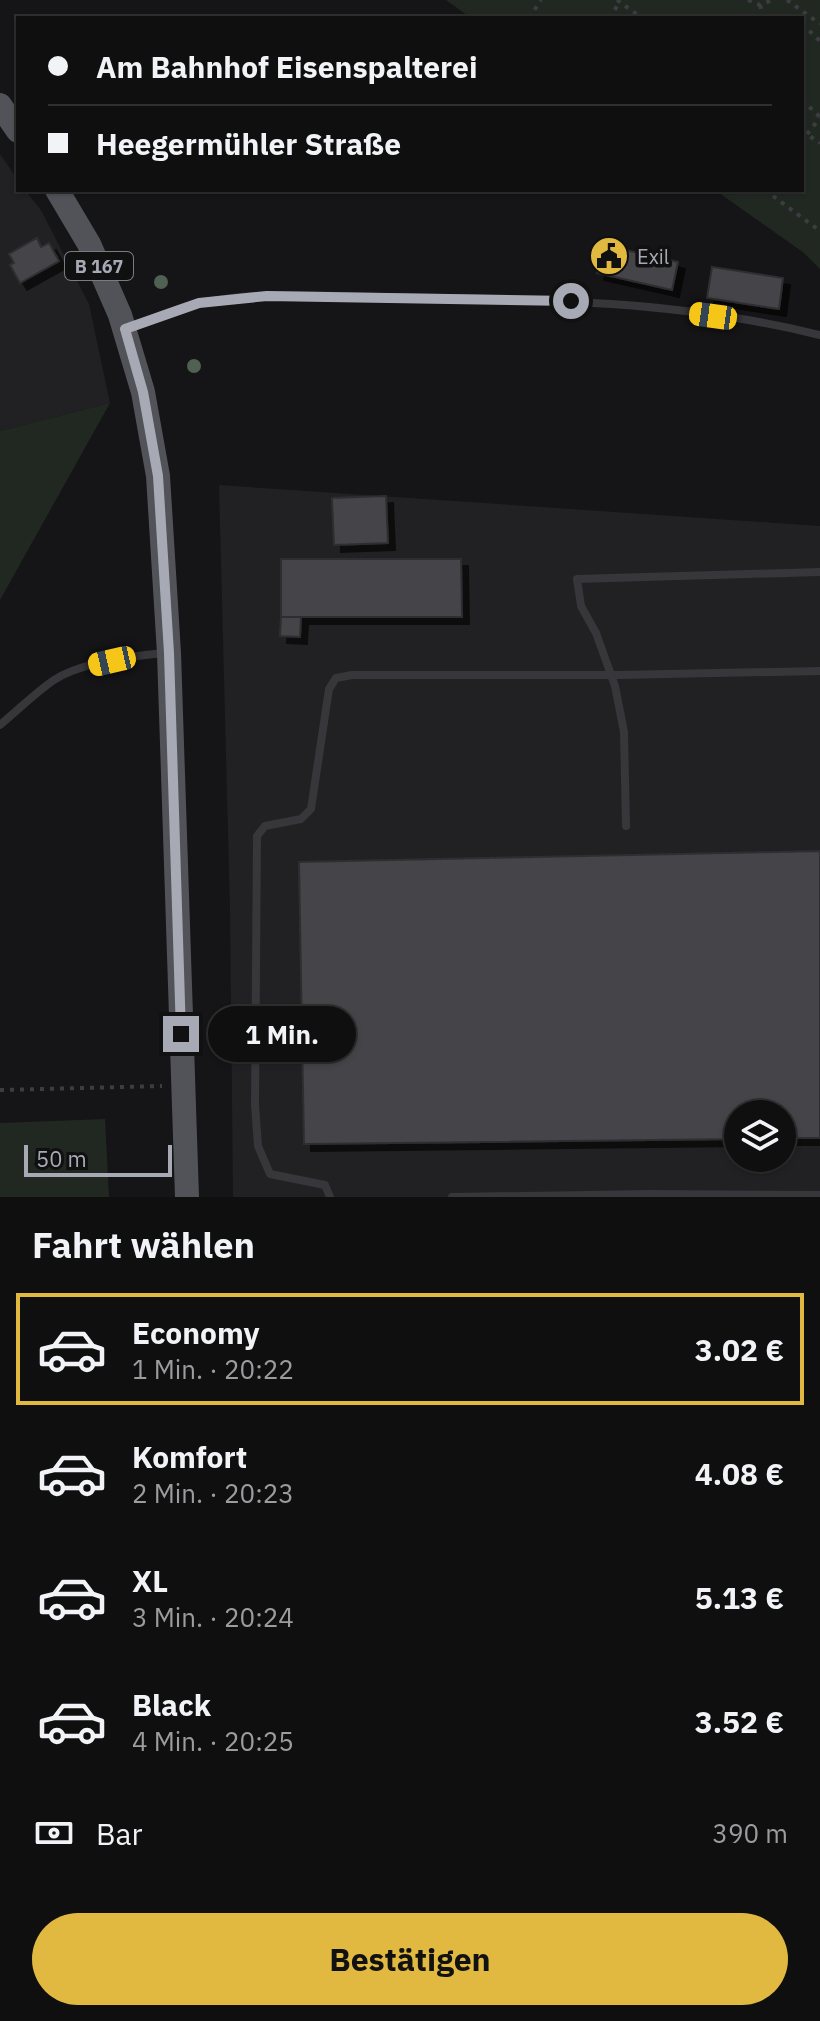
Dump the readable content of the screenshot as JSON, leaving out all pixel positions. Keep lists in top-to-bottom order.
{
  "streets": {
    "main road": ["B 167"]
  },
  "places": {
    "public building": ["Exil"]
  },
  "scale_bar": "50 m",
  "page": {
    "banner": ["Am Bahnhof Eisenspalterei", "Heegermühler Straße"],
    "bubble": "1 Min.",
    "scale": "50 m",
    "heading": "Fahrt wählen",
    "list": [
      {
        "name": "Economy",
        "note": "1 Min. · 20:22",
        "value": "3.02 €"
      },
      {
        "name": "Komfort",
        "note": "2 Min. · 20:23",
        "value": "4.08 €"
      },
      {
        "name": "XL",
        "note": "3 Min. · 20:24",
        "value": "5.13 €"
      },
      {
        "name": "Black",
        "note": "4 Min. · 20:25",
        "value": "3.52 €"
      }
    ],
    "pay": ["Bar", "390 m"],
    "buttons": "Bestätigen"
  }
}
